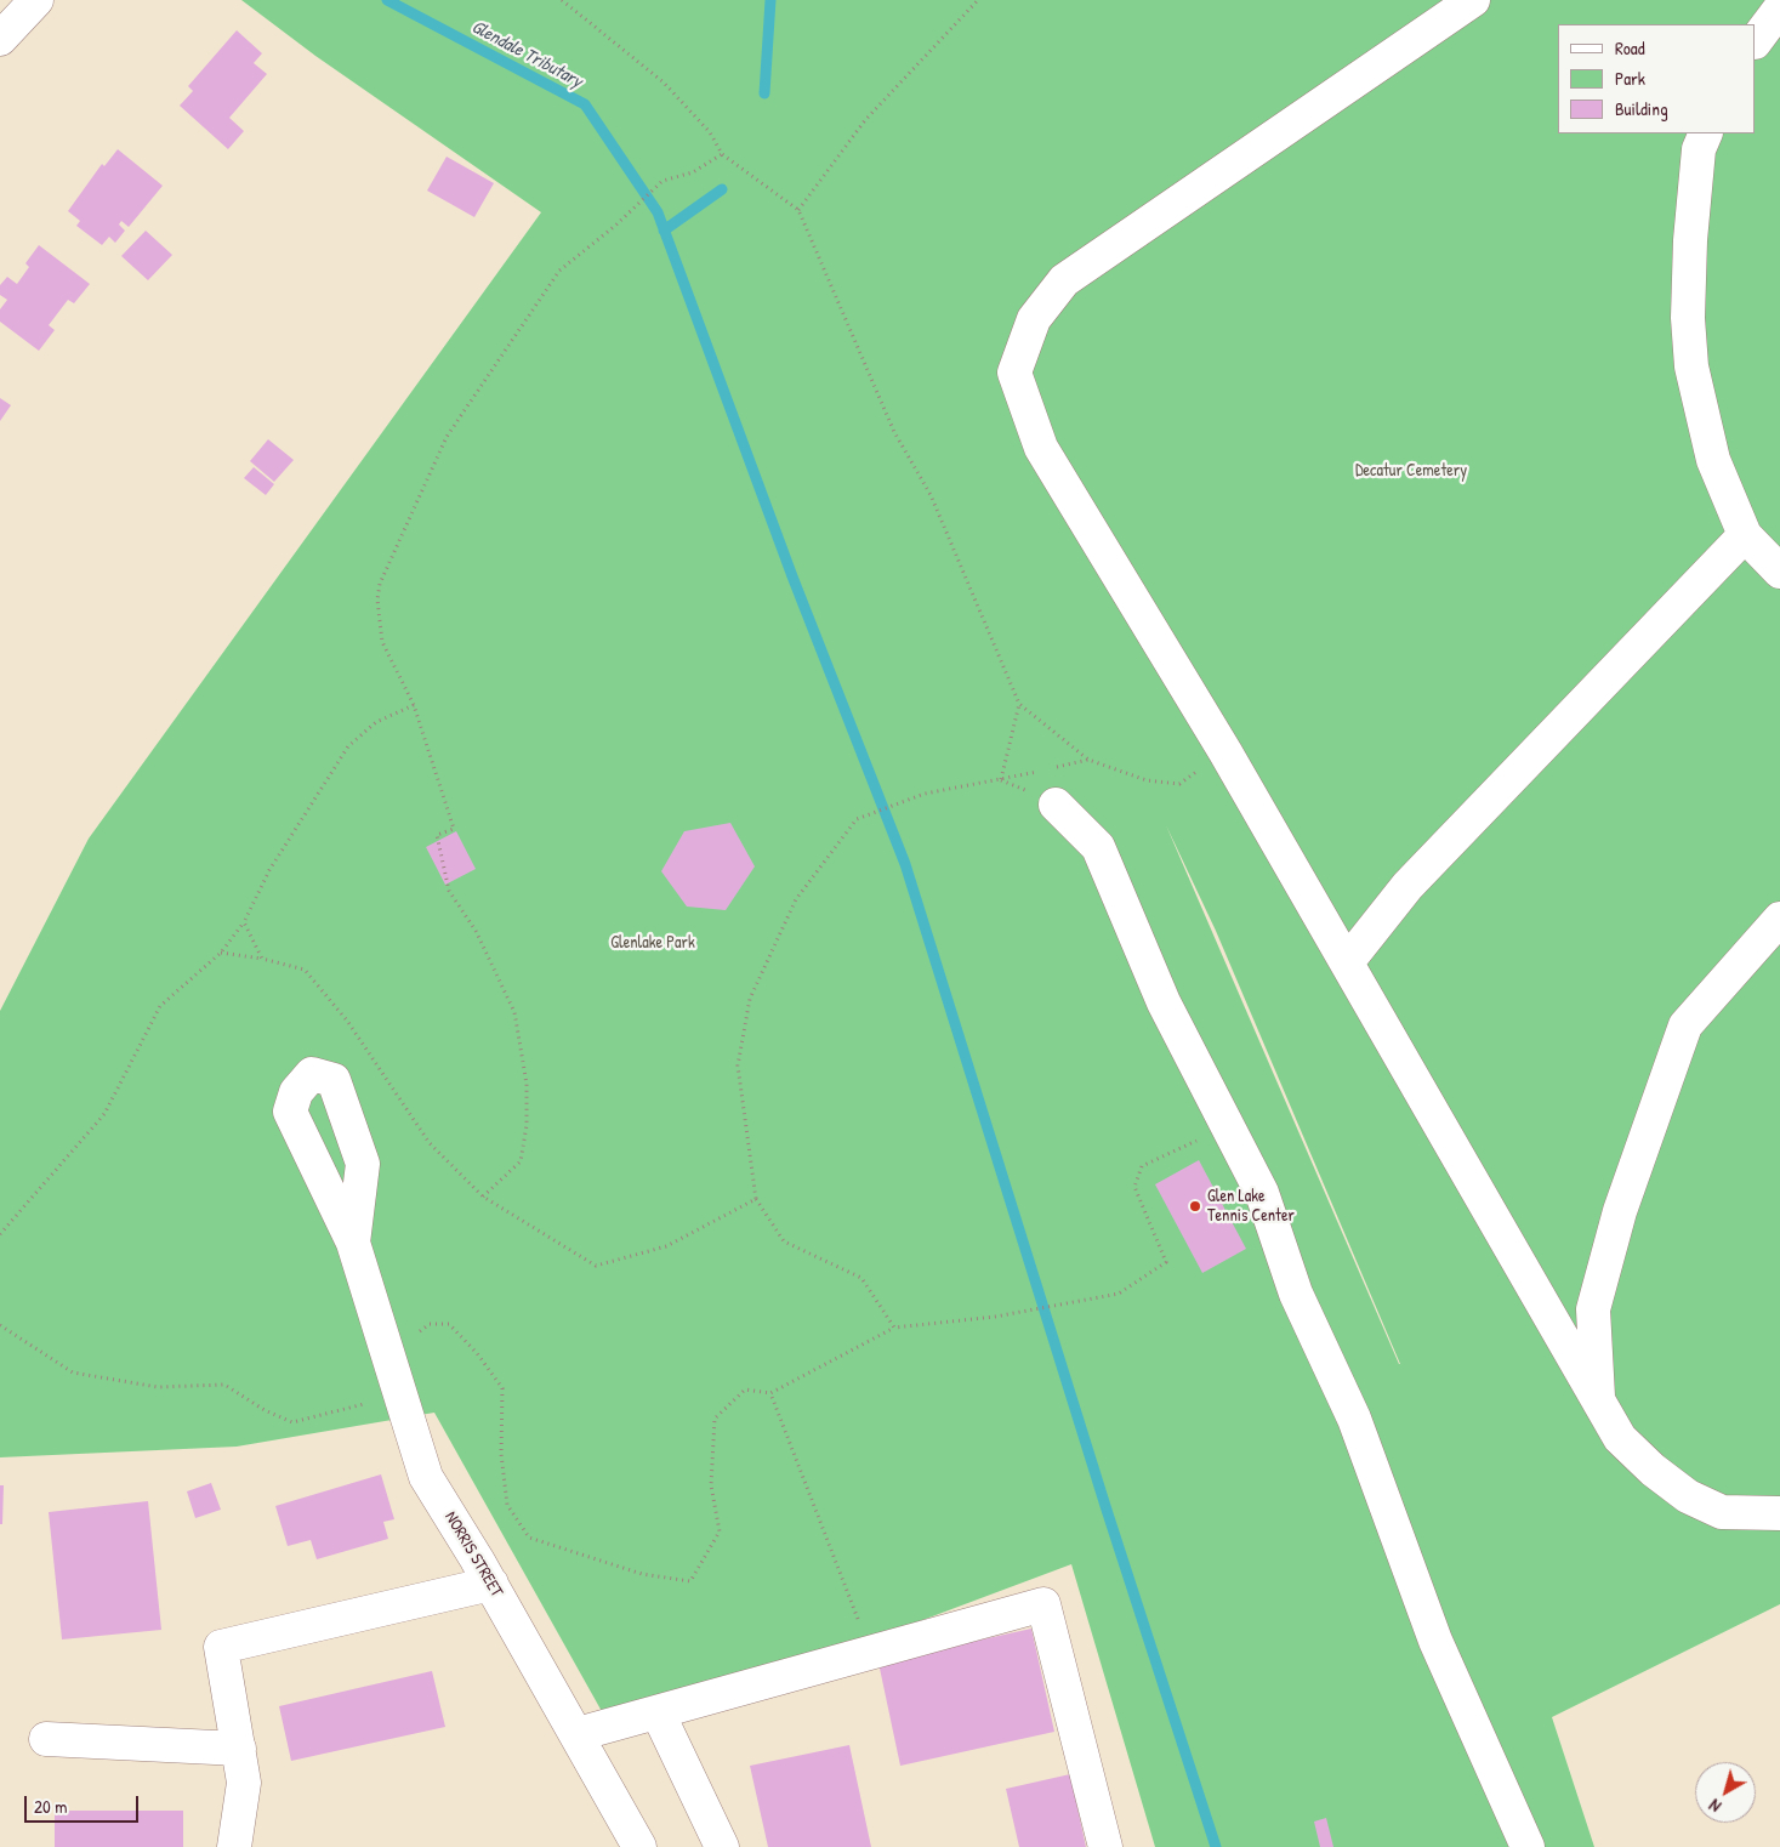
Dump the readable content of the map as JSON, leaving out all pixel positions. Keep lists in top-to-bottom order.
{
  "streets": {
    "street": ["NORRIS STREET"]
  },
  "water": ["Glendale Tributary"],
  "parks": ["Decatur Cemetery", "Glenlake Park"],
  "places": ["Glen Lake Tennis Center"],
  "legend": ["Road", "Park", "Building"],
  "scale_bar": "20 m",
  "north": "bottom left"
}
